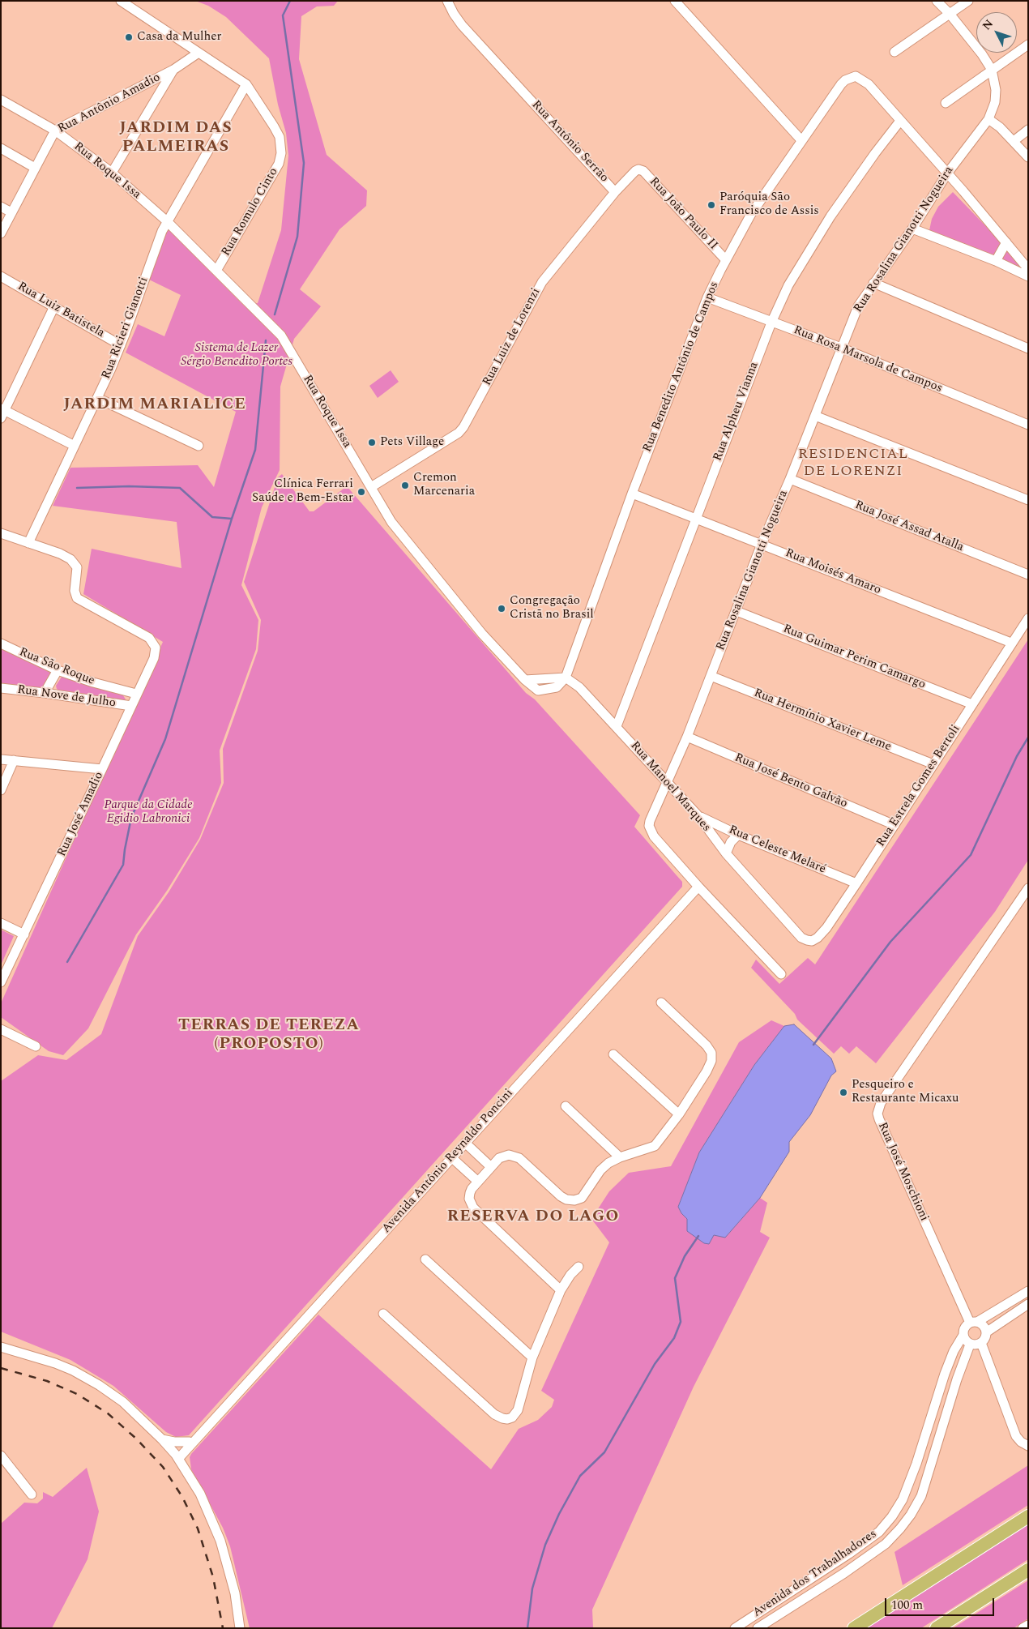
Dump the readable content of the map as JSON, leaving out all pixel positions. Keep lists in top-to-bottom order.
{
  "streets": {
    "street": [
      "Rua Antônio Amadio",
      "Rua Antônio Serrão",
      "Rua Roque Issa",
      "Rua Romulo Cinto",
      "Rua João Paulo II",
      "Rua Rosalina Gianotti Nogueira",
      "Rua Luiz Batistela",
      "Rua Ricieri Gianotti",
      "Rua Luiz de Lorenzi",
      "Rua Rosa Marsola de Campos",
      "Rua Benedito Antônio de Campos",
      "Rua Alpheu Vianna",
      "Rua José Assad Atalla",
      "Rua Moisés Amaro",
      "Rua Guimar Perim Camargo",
      "Rua São Roque",
      "Rua Nove de Julho",
      "Rua Hermínio Xavier Leme",
      "Rua José Bento Galvão",
      "Rua Estrela Gomes Bertoli",
      "Rua Manoel Marques",
      "Rua José Amadio",
      "Rua Celeste Melaré",
      "Avenida Antônio Reynaldo Poncini",
      "Rua José Moschioni",
      "Avenida dos Trabalhadores"
    ]
  },
  "crossings": [
    ["Rua Antônio Amadio", "Rua Roque Issa"],
    ["Rua Antônio Serrão", "Rua Luiz de Lorenzi"],
    ["Rua Roque Issa", "Rua Romulo Cinto"],
    ["Rua Roque Issa", "Rua Ricieri Gianotti"],
    ["Rua Roque Issa", "Rua Luiz de Lorenzi"],
    ["Rua Roque Issa", "Rua Benedito Antônio de Campos"],
    ["Rua Roque Issa", "Rua Manoel Marques"],
    ["Rua Romulo Cinto", "Rua Ricieri Gianotti"],
    ["Rua João Paulo II", "Rua Luiz de Lorenzi"],
    ["Rua João Paulo II", "Rua Benedito Antônio de Campos"],
    ["Rua Rosalina Gianotti Nogueira", "Rua Rosa Marsola de Campos"],
    ["Rua Rosalina Gianotti Nogueira", "Rua José Assad Atalla"],
    ["Rua Rosalina Gianotti Nogueira", "Rua Moisés Amaro"],
    ["Rua Rosalina Gianotti Nogueira", "Rua Guimar Perim Camargo"],
    ["Rua Rosalina Gianotti Nogueira", "Rua Hermínio Xavier Leme"],
    ["Rua Rosalina Gianotti Nogueira", "Rua José Bento Galvão"],
    ["Rua Rosalina Gianotti Nogueira", "Rua Manoel Marques"],
    ["Rua Rosalina Gianotti Nogueira", "Avenida Antônio Reynaldo Poncini"],
    ["Rua Luiz Batistela", "Rua Ricieri Gianotti"],
    ["Rua Ricieri Gianotti", "Rua José Amadio"],
    ["Rua Rosa Marsola de Campos", "Rua Benedito Antônio de Campos"],
    ["Rua Rosa Marsola de Campos", "Rua Alpheu Vianna"],
    ["Rua Benedito Antônio de Campos", "Rua Alpheu Vianna"],
    ["Rua Benedito Antônio de Campos", "Rua Moisés Amaro"],
    ["Rua Benedito Antônio de Campos", "Rua Manoel Marques"],
    ["Rua Alpheu Vianna", "Rua Moisés Amaro"],
    ["Rua Alpheu Vianna", "Rua Manoel Marques"],
    ["Rua Moisés Amaro", "Rua Estrela Gomes Bertoli"],
    ["Rua Guimar Perim Camargo", "Rua Estrela Gomes Bertoli"],
    ["Rua São Roque", "Rua José Amadio"],
    ["Rua Nove de Julho", "Rua José Amadio"],
    ["Rua Hermínio Xavier Leme", "Rua Estrela Gomes Bertoli"],
    ["Rua José Bento Galvão", "Rua Estrela Gomes Bertoli"],
    ["Rua Estrela Gomes Bertoli", "Rua Manoel Marques"],
    ["Rua Estrela Gomes Bertoli", "Rua Celeste Melaré"],
    ["Rua Manoel Marques", "Rua Celeste Melaré"],
    ["Rua José Moschioni", "Avenida dos Trabalhadores"]
  ],
  "districts": [
    "JARDIM DAS PALMEIRAS",
    "JARDIM MARIALICE",
    "RESIDENCIAL DE LORENZI",
    "TERRAS DE TEREZA (PROPOSTO)",
    "RESERVA DO LAGO"
  ],
  "parks": ["Sistema de Lazer Sérgio Benedito Portes", "Parque da Cidade Egidio Labronici"],
  "places": [
    "Casa da Mulher",
    "Paróquia São Francisco de Assis",
    "Pets Village",
    "Cremon Marcenaria",
    "Clínica Ferrari Saúde e Bem-Estar",
    "Congregação Cristã no Brasil",
    "Pesqueiro e Restaurante Micaxu"
  ],
  "scale_bar": "100 m",
  "north": "top left"
}
